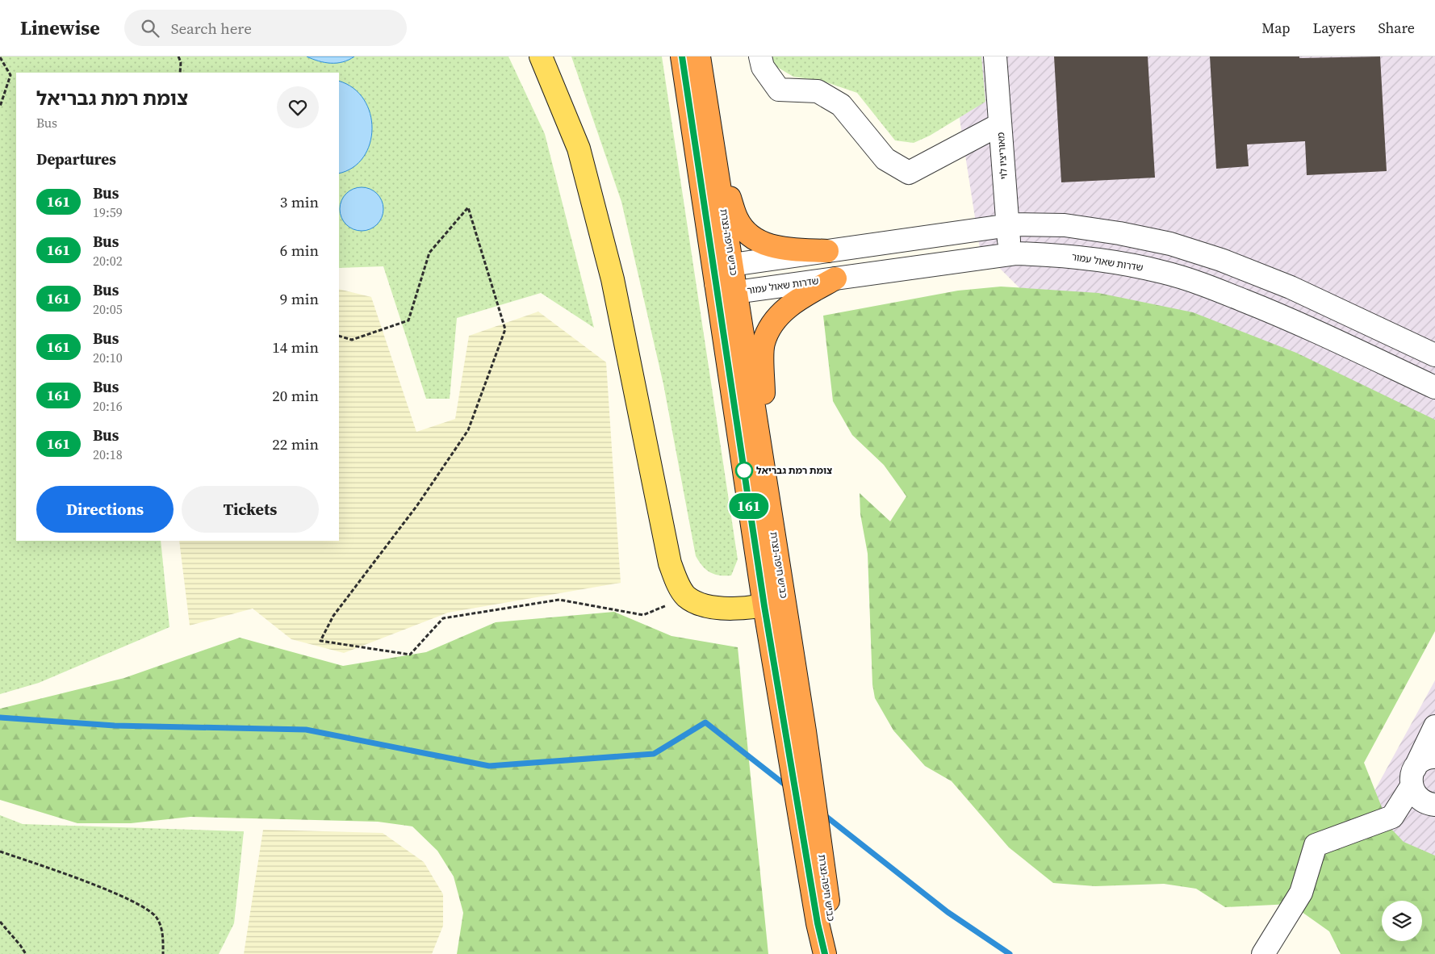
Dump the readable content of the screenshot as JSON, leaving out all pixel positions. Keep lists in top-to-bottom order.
{
  "streets": {
    "highway": ["כביש חיפה-נצרת"],
    "street": ["מאוריציו לוי", "שדרות שאול עמור"]
  },
  "crossings": [
    ["מאוריציו לוי", "שדרות שאול עמור"],
    ["כביש חיפה-נצרת", "שדרות שאול עמור"]
  ],
  "places": ["צומת רמת גבריאל"],
  "lines": ["bus line 161"],
  "page": {
    "header": "Linewise",
    "search": "Search here",
    "nav": ["Map", "Layers", "Share"],
    "on_map": "161",
    "heading": [
      ["צומת רמת גבריאל", "Bus"],
      "Departures"
    ],
    "list": [
      {
        "mark": "161",
        "name": "Bus",
        "note": "19:59",
        "value": "3 min"
      },
      {
        "mark": "161",
        "name": "Bus",
        "note": "20:02",
        "value": "6 min"
      },
      {
        "mark": "161",
        "name": "Bus",
        "note": "20:05",
        "value": "9 min"
      },
      {
        "mark": "161",
        "name": "Bus",
        "note": "20:10",
        "value": "14 min"
      },
      {
        "mark": "161",
        "name": "Bus",
        "note": "20:16",
        "value": "20 min"
      },
      {
        "mark": "161",
        "name": "Bus",
        "note": "20:18",
        "value": "22 min"
      }
    ],
    "buttons": ["Directions", "Tickets"]
  }
}
